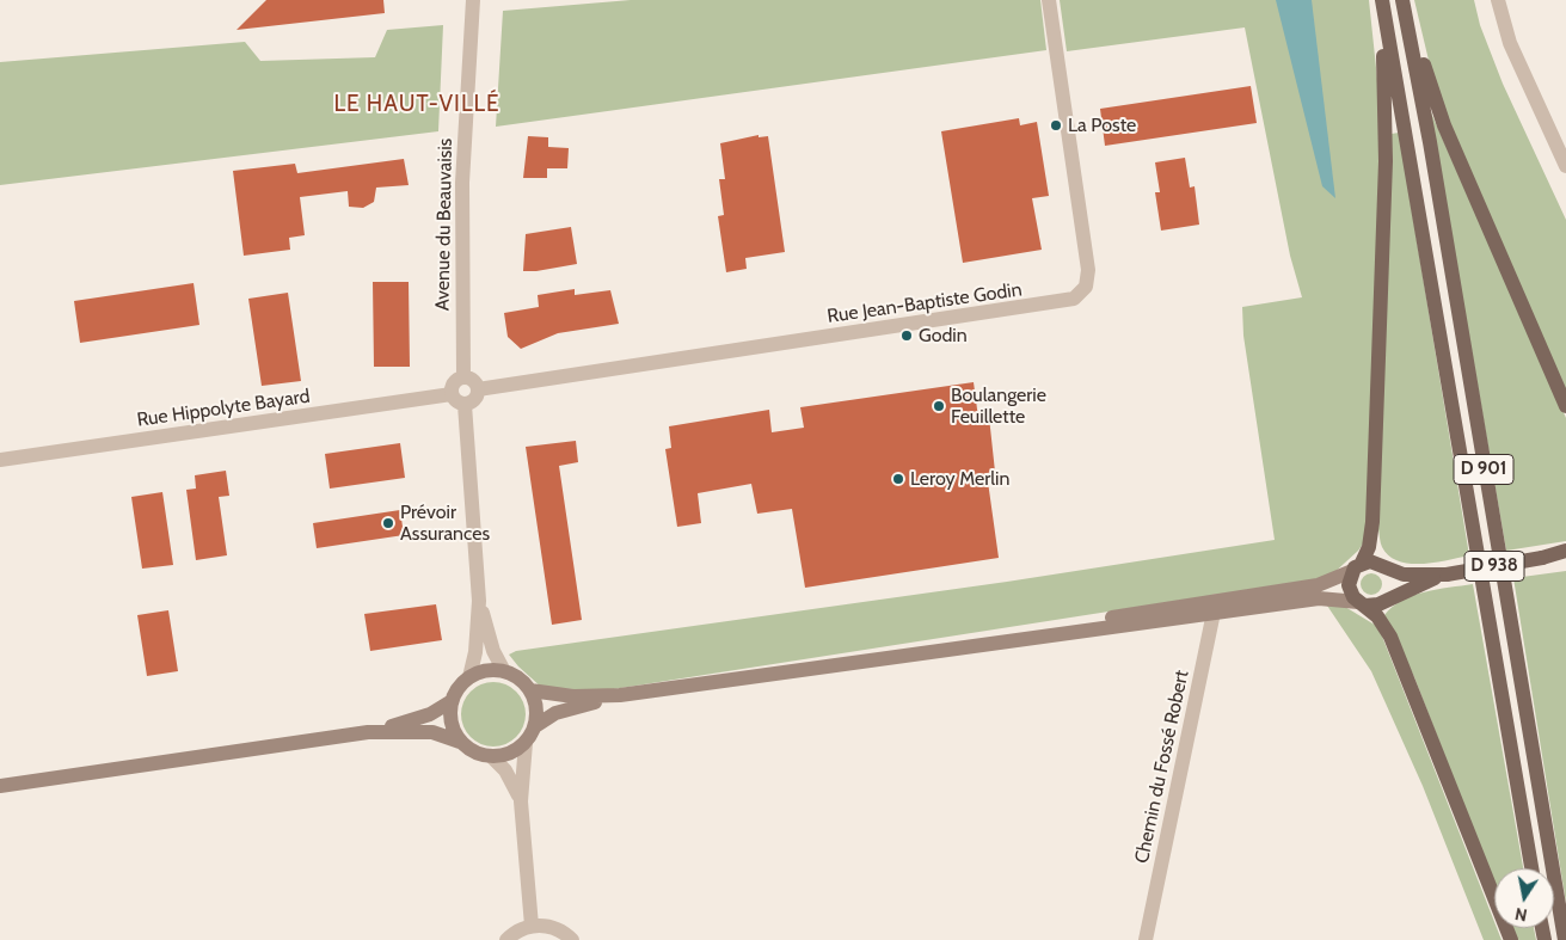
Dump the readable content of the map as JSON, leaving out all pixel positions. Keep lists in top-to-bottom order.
{
  "streets": {
    "main road": ["D 901", "D 938"],
    "street": [
      "Avenue du Beauvaisis",
      "Rue Jean-Baptiste Godin",
      "Rue Hippolyte Bayard",
      "Chemin du Fossé Robert"
    ]
  },
  "crossings": [
    ["Avenue du Beauvaisis", "Rue Jean-Baptiste Godin"],
    ["Avenue du Beauvaisis", "Rue Hippolyte Bayard"],
    ["Rue Jean-Baptiste Godin", "Rue Hippolyte Bayard"]
  ],
  "districts": ["LE HAUT-VILLÉ"],
  "places": [
    "La Poste",
    "Godin",
    "Boulangerie Feuillette",
    "Leroy Merlin",
    "Prévoir Assurances"
  ],
  "north": "bottom"
}
